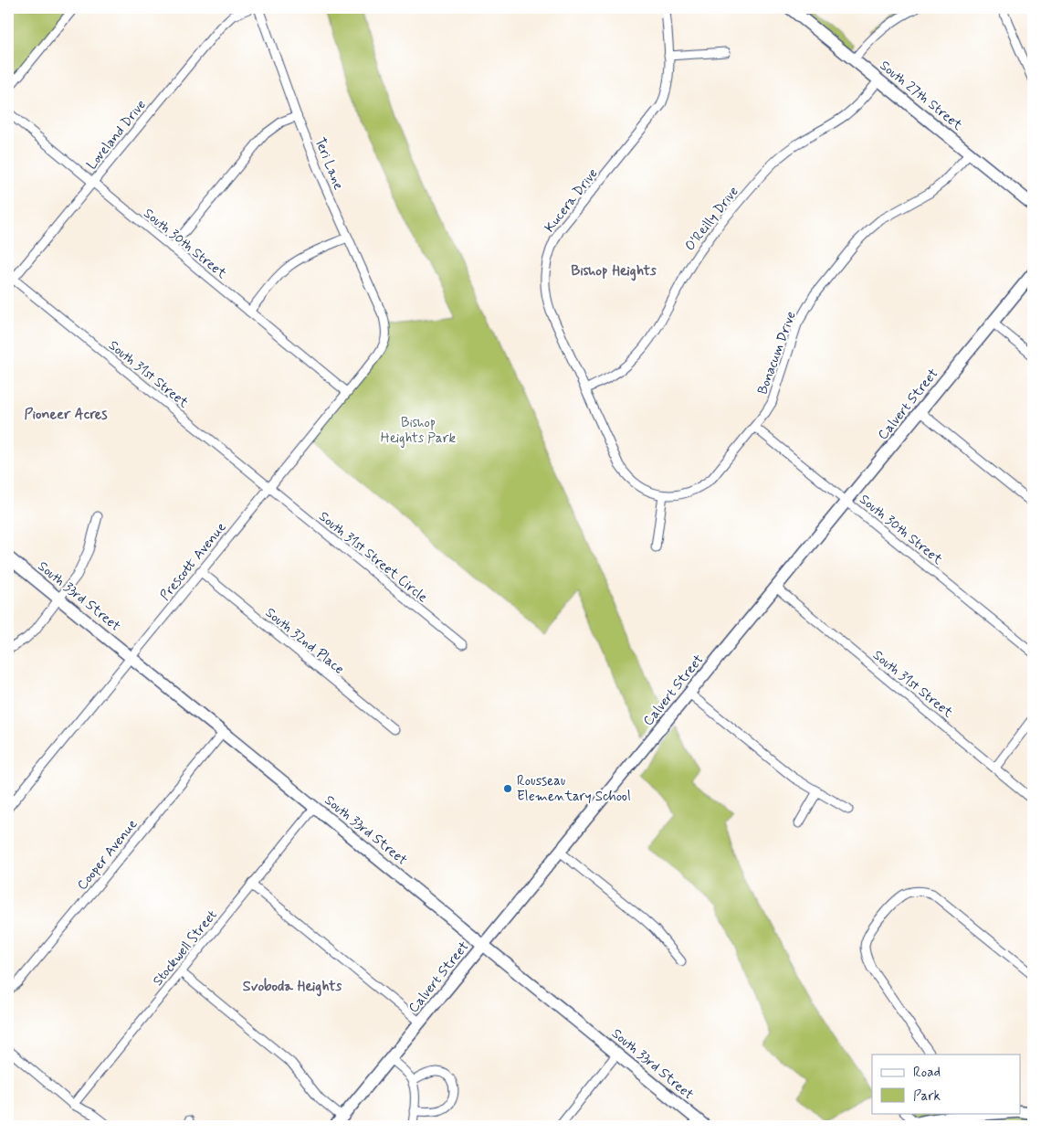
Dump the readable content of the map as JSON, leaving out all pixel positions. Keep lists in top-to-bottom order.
{
  "streets": {
    "main road": ["South 27th Street", "Calvert Street", "South 33rd Street"],
    "street": [
      "Loveland Drive",
      "Teri Lane",
      "Kucera Drive",
      "O'Reilly Drive",
      "South 30th Street",
      "Bonacum Drive",
      "South 31st Street",
      "South 31st Street Circle",
      "Prescott Avenue",
      "South 32nd Place",
      "Cooper Avenue",
      "Stockwell Street"
    ]
  },
  "crossings": [
    ["South 27th Street", "O'Reilly Drive"],
    ["South 27th Street", "Bonacum Drive"],
    ["Loveland Drive", "South 30th Street"],
    ["Loveland Drive", "South 31st Street"],
    ["Teri Lane", "Prescott Avenue"],
    ["Kucera Drive", "O'Reilly Drive"],
    ["Kucera Drive", "Bonacum Drive"],
    ["South 30th Street", "Bonacum Drive"],
    ["South 30th Street", "Calvert Street"],
    ["South 30th Street", "Prescott Avenue"],
    ["South 31st Street", "Calvert Street"],
    ["South 31st Street", "South 31st Street Circle"],
    ["South 31st Street", "Prescott Avenue"],
    ["Calvert Street", "South 33rd Street"],
    ["South 31st Street Circle", "Prescott Avenue"],
    ["Prescott Avenue", "South 33rd Street"],
    ["Prescott Avenue", "South 32nd Place"],
    ["South 33rd Street", "Cooper Avenue"],
    ["South 33rd Street", "Stockwell Street"]
  ],
  "districts": ["Bishop Heights", "Pioneer Acres", "Svoboda Heights"],
  "parks": ["Bishop Heights Park"],
  "places": ["Rousseau Elementary School"],
  "legend": ["Road", "Park"]
}
